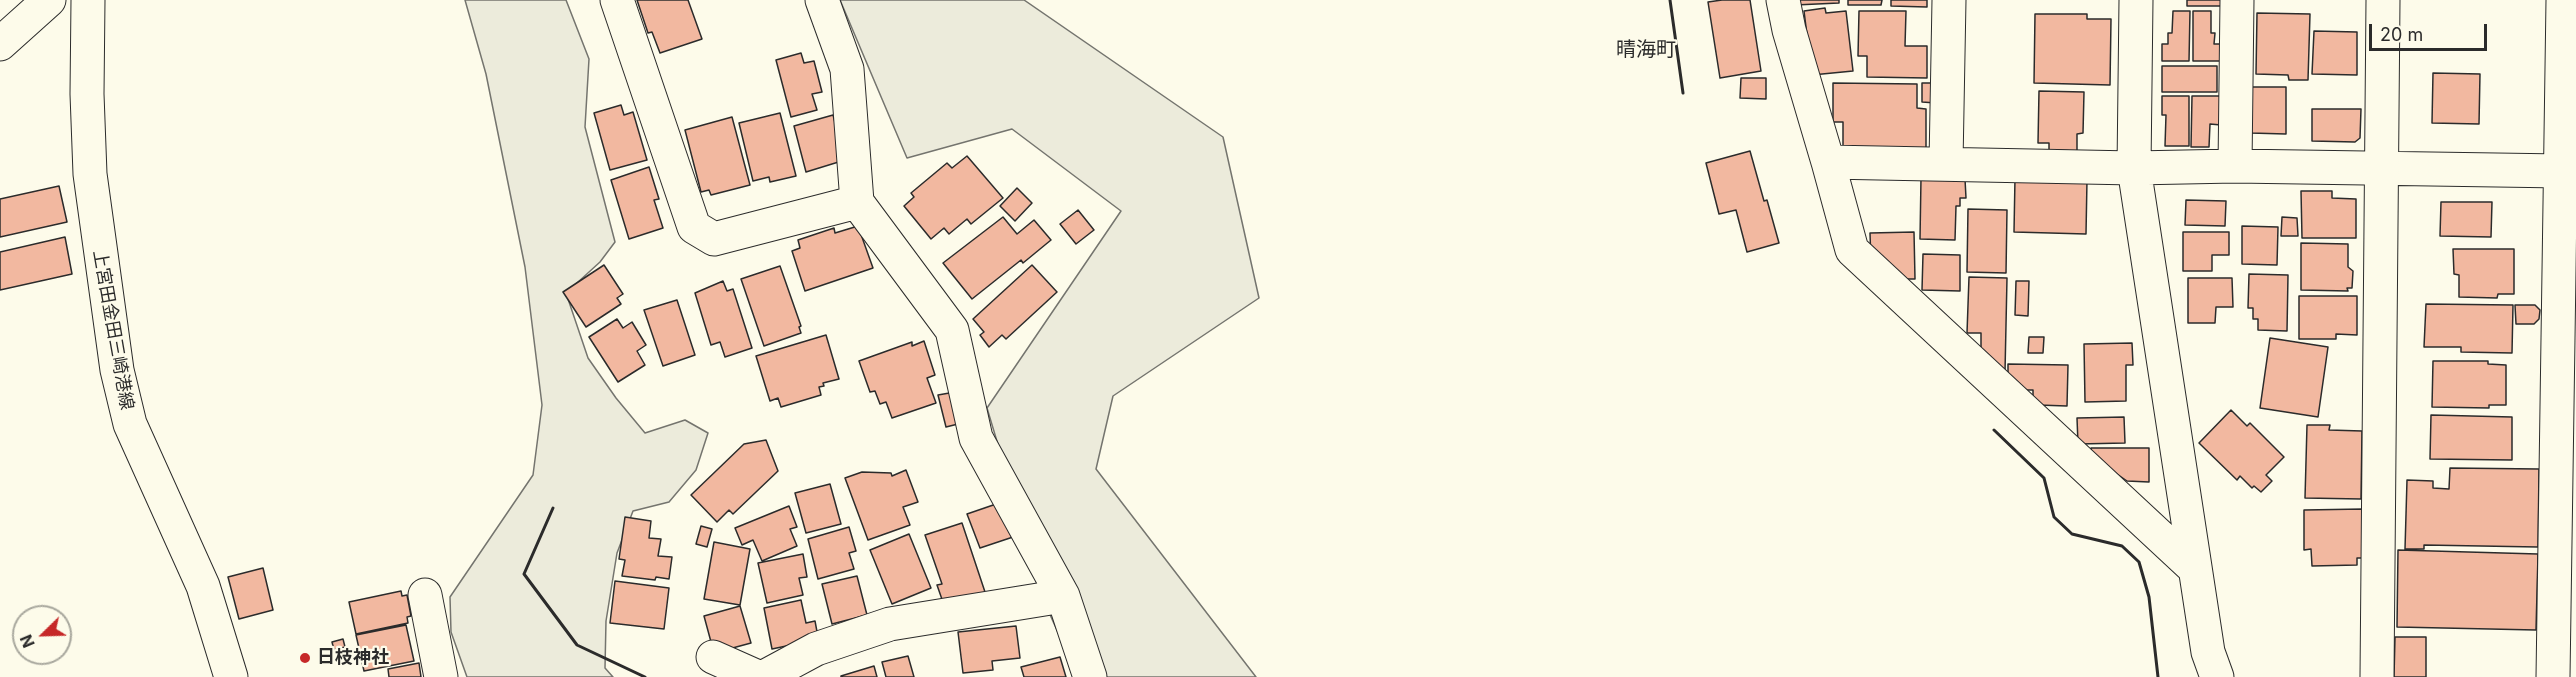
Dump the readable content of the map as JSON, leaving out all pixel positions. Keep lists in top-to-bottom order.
{
  "streets": {
    "street": ["上宮田金田三崎港線"]
  },
  "districts": ["晴海町"],
  "places": ["日枝神社"],
  "scale_bar": "20 m",
  "north": "bottom left"
}
